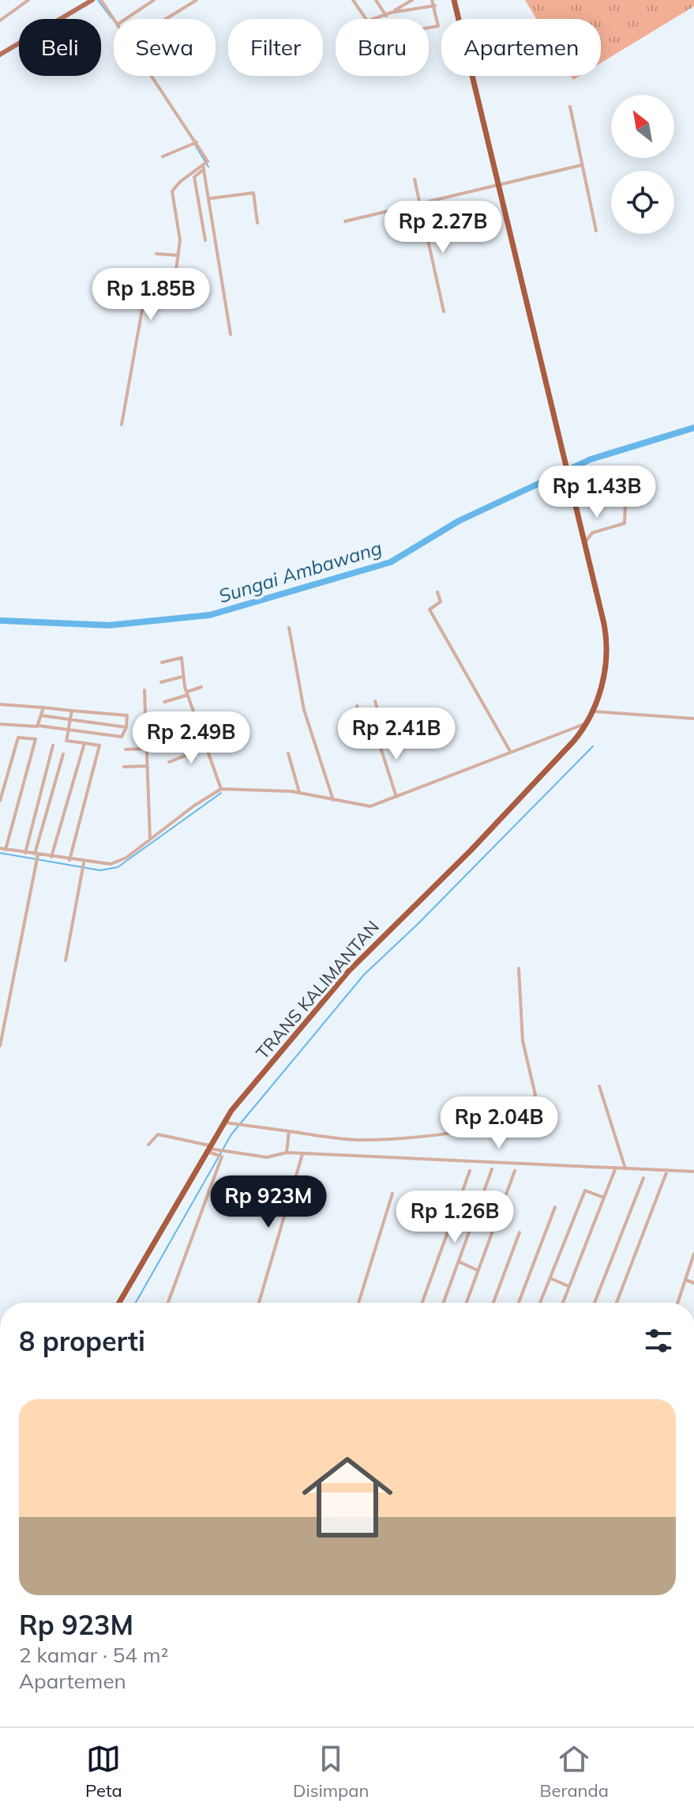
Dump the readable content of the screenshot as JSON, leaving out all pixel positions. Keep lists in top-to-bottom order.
{
  "streets": {
    "highway": ["TRANS KALIMANTAN"]
  },
  "water": ["Sungai Ambawang"],
  "north": "top left",
  "page": {
    "chip": [
      "Beli",
      "Sewa",
      "Filter",
      "Baru",
      "Apartemen"
    ],
    "price": [
      "Rp 2.27B",
      "Rp 1.85B",
      "Rp 1.43B",
      "Rp 2.41B",
      "Rp 2.49B",
      "Rp 2.04B",
      "Rp 923M",
      "Rp 1.26B"
    ],
    "heading": "8 properti",
    "list": [
      {
        "name": "Rp 923M",
        "note": "2 kamar · 54 m² · Apartemen"
      }
    ],
    "tabs": ["Peta", "Disimpan", "Beranda"]
  }
}
